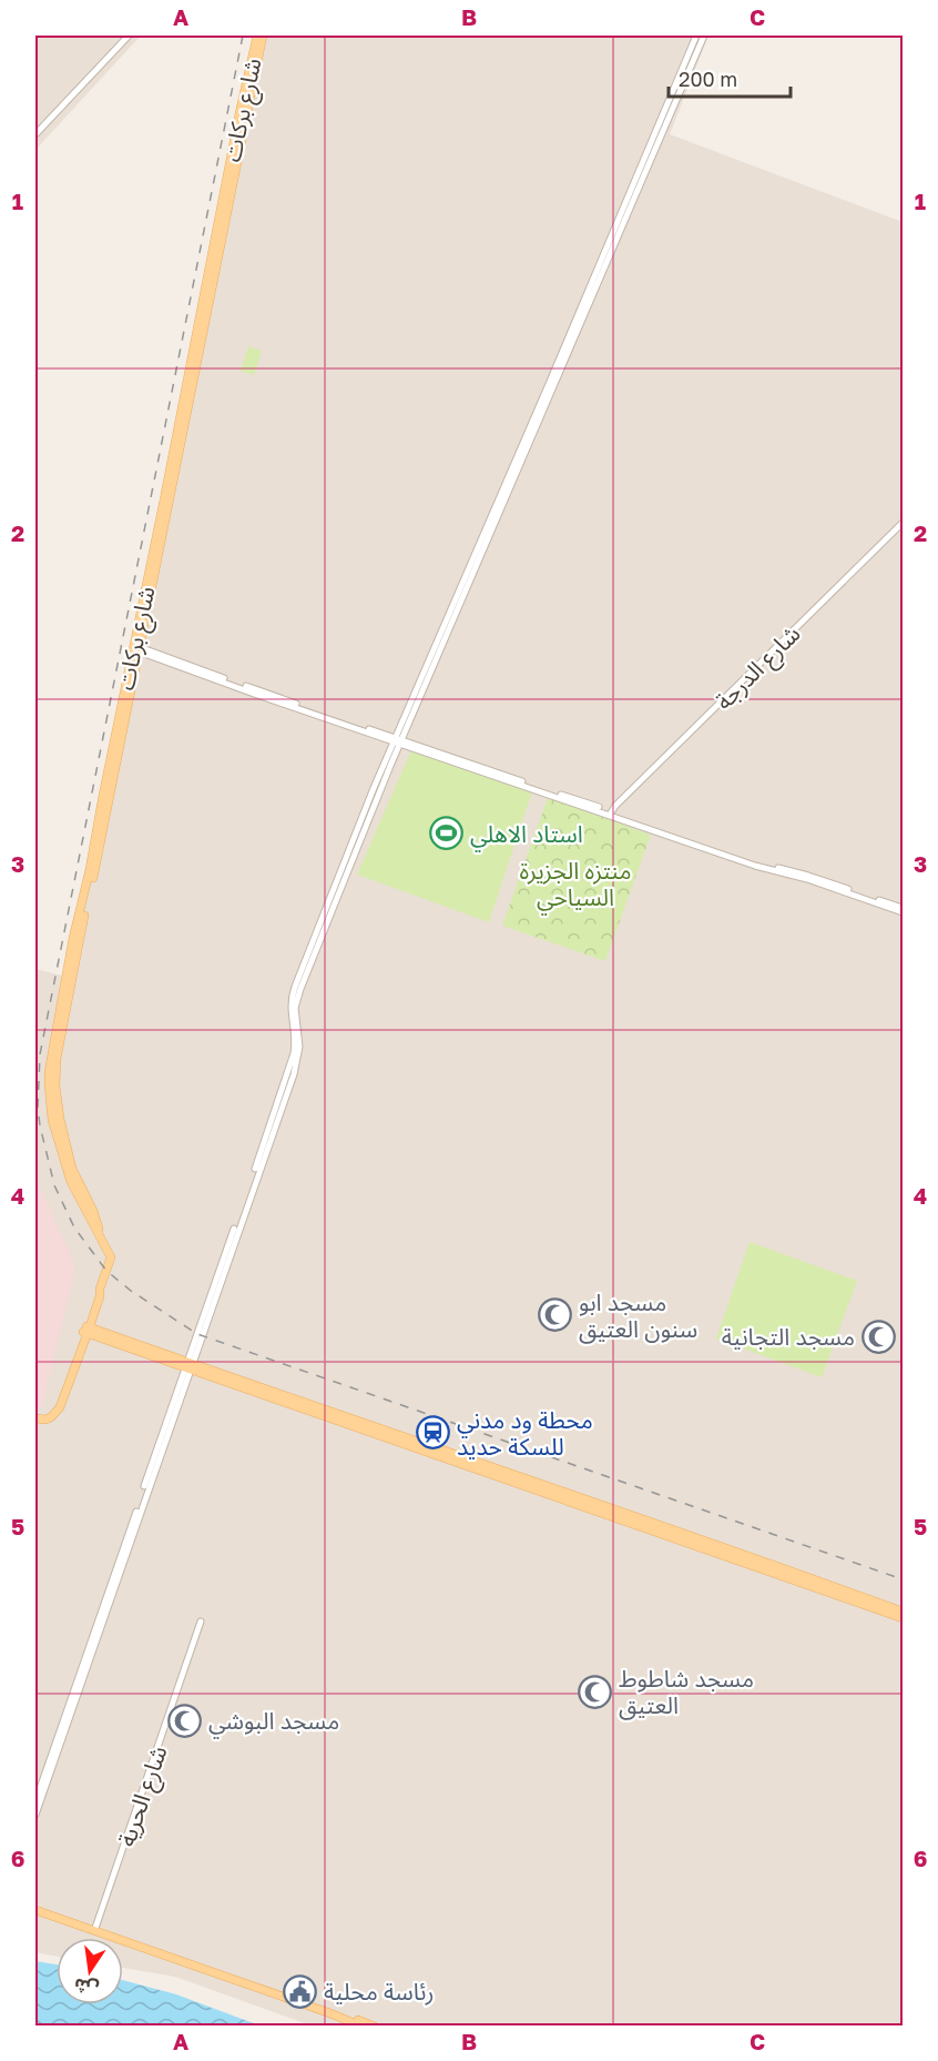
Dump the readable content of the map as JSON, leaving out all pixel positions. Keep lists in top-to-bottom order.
{
  "streets": {
    "main road": ["شارع بركات"],
    "street": ["شارع الدرجة", "شارع الحرية"]
  },
  "parks": ["منتزه الجزيرة السياحي"],
  "places": {
    "sports": ["استاد الاهلي"],
    "mosque": [
      "مسجد ابو سنون العتيق",
      "مسجد التجانية",
      "مسجد شاطوط العتيق",
      "مسجد البوشي"
    ],
    "station": ["محطة ود مدني للسكة حديد"],
    "public building": ["رئاسة محلية"]
  },
  "scale_bar": "200 m",
  "north": "bottom",
  "grid": {
    "columns": ["A", "B", "C"],
    "rows": [
      "1",
      "2",
      "3",
      "4",
      "5",
      "6"
    ]
  }
}
